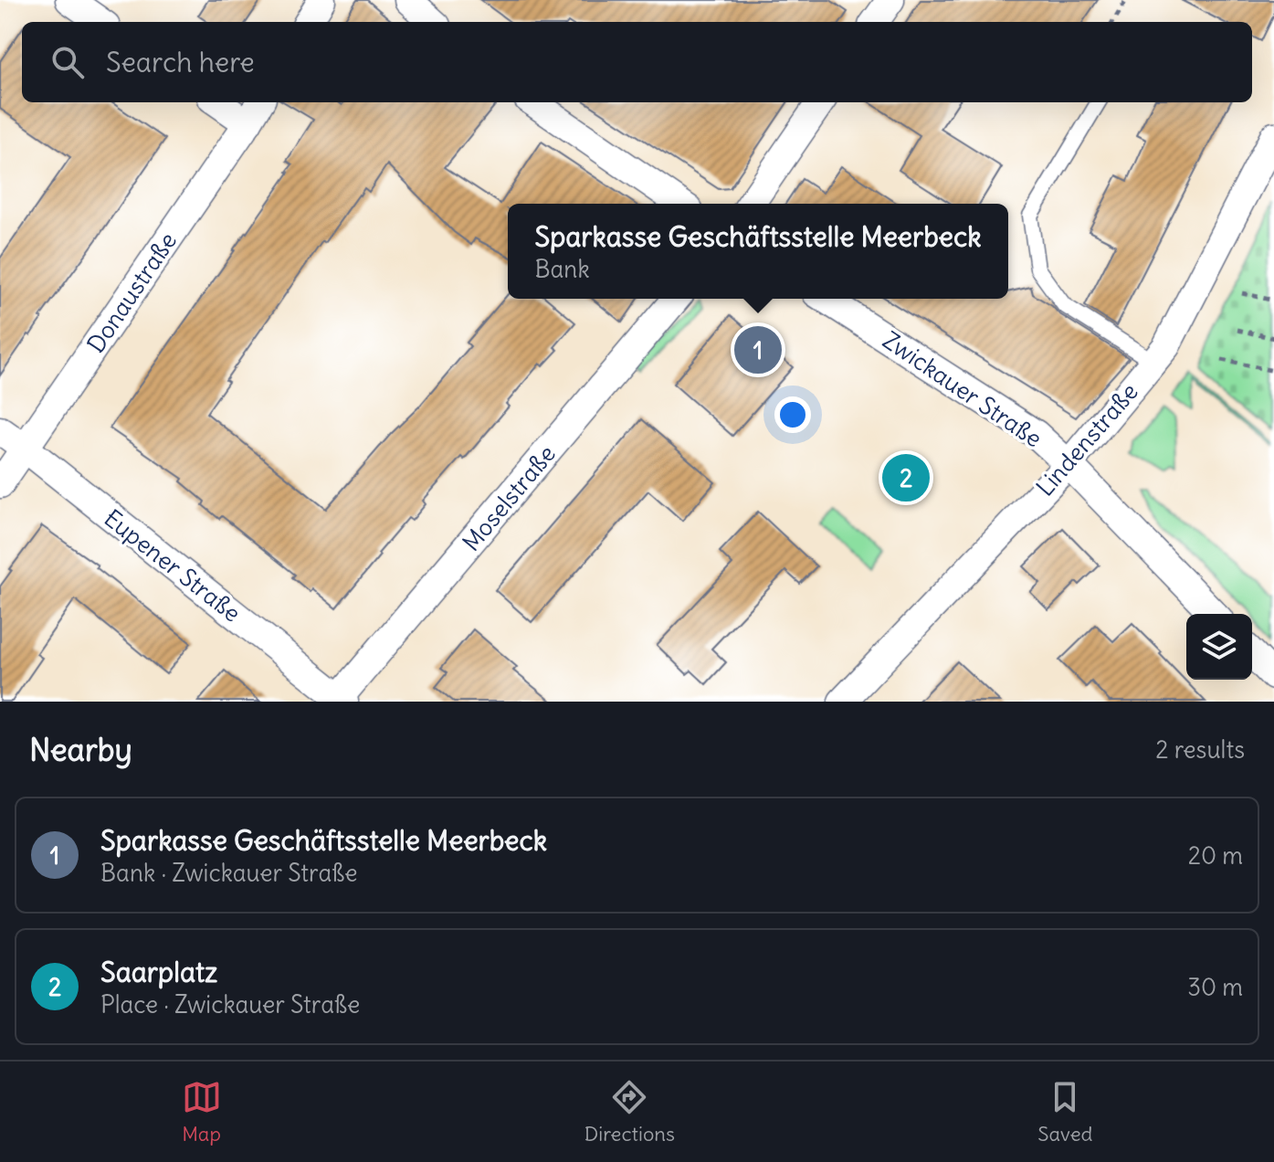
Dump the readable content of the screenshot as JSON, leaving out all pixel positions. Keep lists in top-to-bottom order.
{
  "streets": {
    "street": [
      "Donaustraße",
      "Zwickauer Straße",
      "Lindenstraße",
      "Moselstraße",
      "Eupener Straße"
    ]
  },
  "crossings": [
    ["Donaustraße", "Eupener Straße"],
    ["Zwickauer Straße", "Lindenstraße"],
    ["Moselstraße", "Eupener Straße"]
  ],
  "page": {
    "search": "Search here",
    "popup": ["Sparkasse Geschäftsstelle Meerbeck", "Bank"],
    "pins": ["1", "2"],
    "heading": ["Nearby", "2 results"],
    "list": [
      {
        "mark": "1",
        "name": "Sparkasse Geschäftsstelle Meerbeck",
        "note": "Bank · Zwickauer Straße",
        "value": "20 m"
      },
      {
        "mark": "2",
        "name": "Saarplatz",
        "note": "Place · Zwickauer Straße",
        "value": "30 m"
      }
    ],
    "nav": ["Map", "Directions", "Saved"]
  }
}
